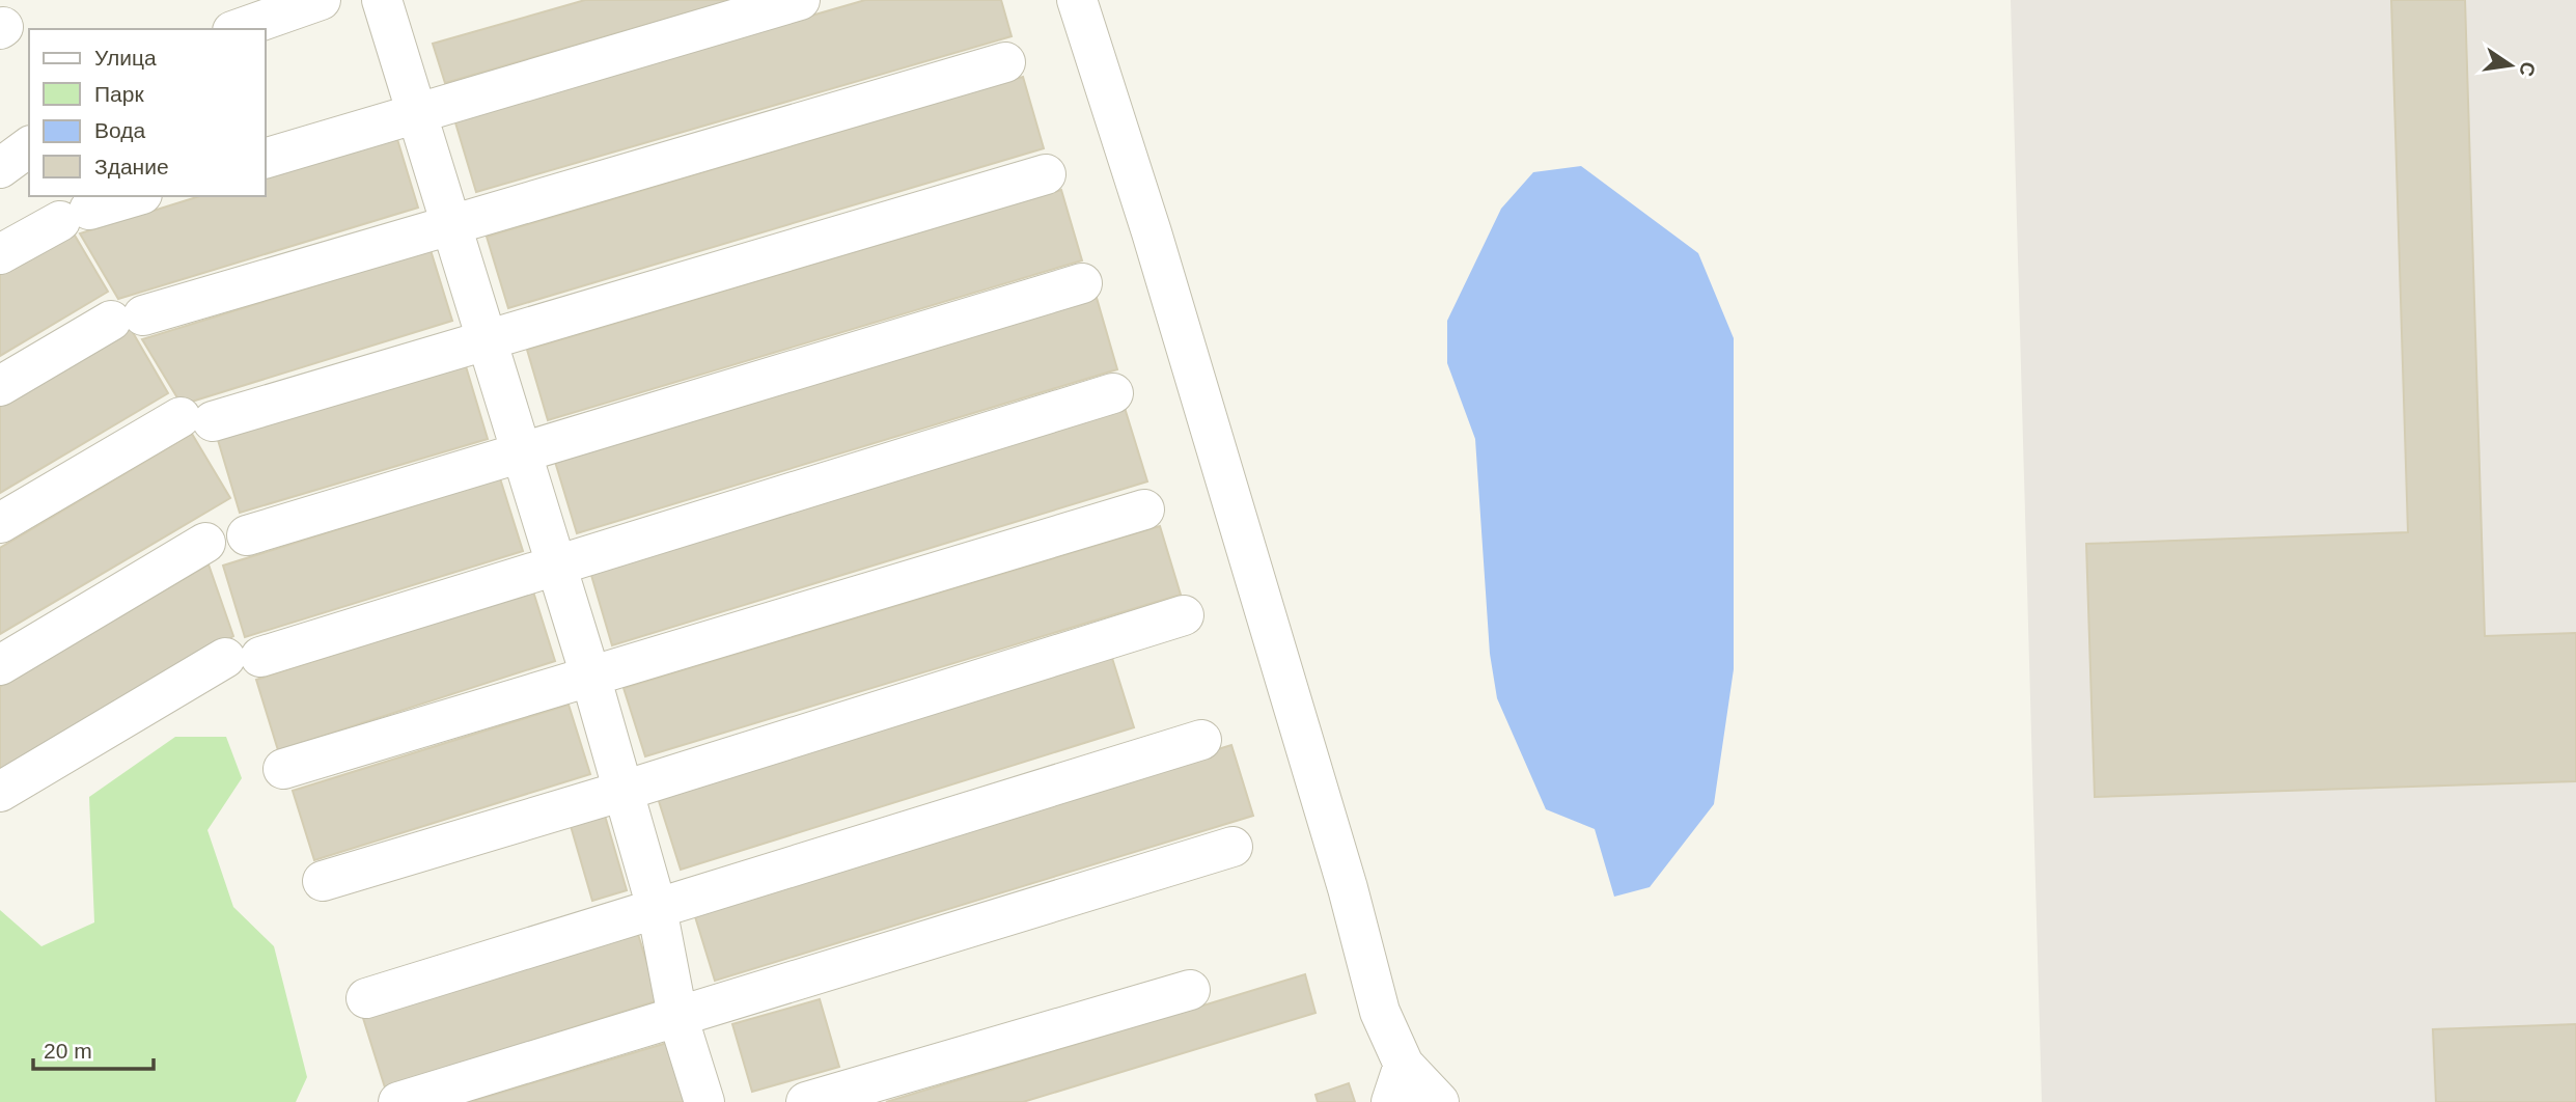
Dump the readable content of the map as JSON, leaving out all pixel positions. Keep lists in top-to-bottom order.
{
  "legend": [
    "Улица",
    "Парк",
    "Вода",
    "Здание"
  ],
  "scale_bar": "20 m",
  "north": "right"
}
